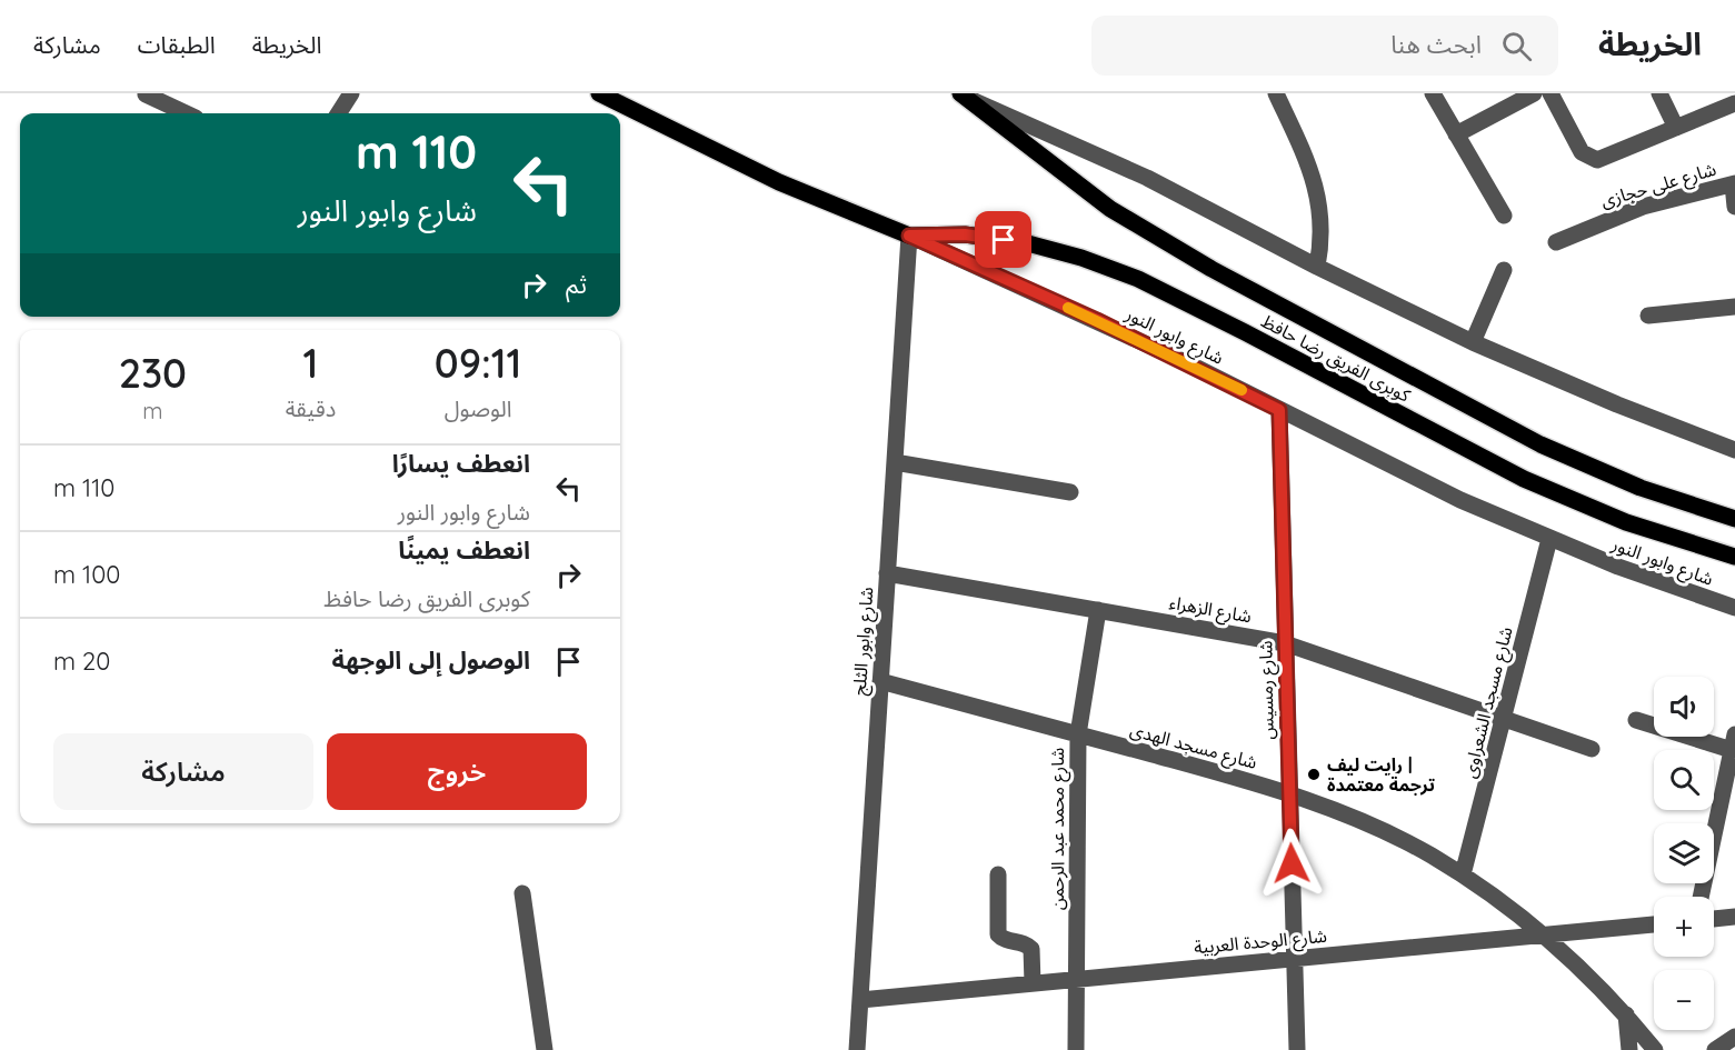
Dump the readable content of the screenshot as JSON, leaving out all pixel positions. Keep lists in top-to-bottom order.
{
  "streets": {
    "main road": ["شارع وابور النور", "كوبرى الفريق رضا حافظ"],
    "street": [
      "شارع على حجازى",
      "شارع الزهراء",
      "شارع وابور الثلج",
      "شارع رمسيس",
      "شارع مسجد الشعراوى",
      "شارع مسجد الهدى",
      "شارع محمد عبد الرحمن",
      "شارع الوحدة العربية"
    ]
  },
  "crossings": [
    ["شارع وابور النور", "كوبرى الفريق رضا حافظ"],
    ["شارع وابور النور", "شارع وابور الثلج"],
    ["شارع وابور النور", "شارع رمسيس"],
    ["شارع وابور النور", "شارع مسجد الشعراوى"],
    ["كوبرى الفريق رضا حافظ", "شارع وابور الثلج"],
    ["شارع الزهراء", "شارع وابور الثلج"],
    ["شارع الزهراء", "شارع رمسيس"],
    ["شارع الزهراء", "شارع مسجد الشعراوى"],
    ["شارع الزهراء", "شارع محمد عبد الرحمن"],
    ["شارع وابور الثلج", "شارع مسجد الهدى"],
    ["شارع وابور الثلج", "شارع الوحدة العربية"],
    ["شارع رمسيس", "شارع مسجد الهدى"],
    ["شارع رمسيس", "شارع الوحدة العربية"],
    ["شارع مسجد الشعراوى", "شارع مسجد الهدى"],
    ["شارع مسجد الهدى", "شارع محمد عبد الرحمن"],
    ["شارع مسجد الهدى", "شارع الوحدة العربية"],
    ["شارع محمد عبد الرحمن", "شارع الوحدة العربية"]
  ],
  "places": ["رايت ليف | ترجمة معتمدة"],
  "page": {
    "header": "الخريطة",
    "search": "ابحث هنا",
    "nav": ["الخريطة", "الطبقات", "مشاركة"],
    "turn": ["110 m", "شارع وابور النور"],
    "then": "ثم",
    "eta": [
      "09:11",
      "الوصول",
      "1",
      "دقيقة",
      "230",
      "m"
    ],
    "list": [
      {
        "name": "انعطف يسارًا",
        "note": "شارع وابور النور",
        "value": "110 m"
      },
      {
        "name": "انعطف يمينًا",
        "note": "كوبرى الفريق رضا حافظ",
        "value": "100 m"
      },
      {
        "name": "الوصول إلى الوجهة",
        "value": "20 m"
      }
    ],
    "map_buttons": ["+", "−"],
    "buttons": ["خروج", "مشاركة"]
  }
}
